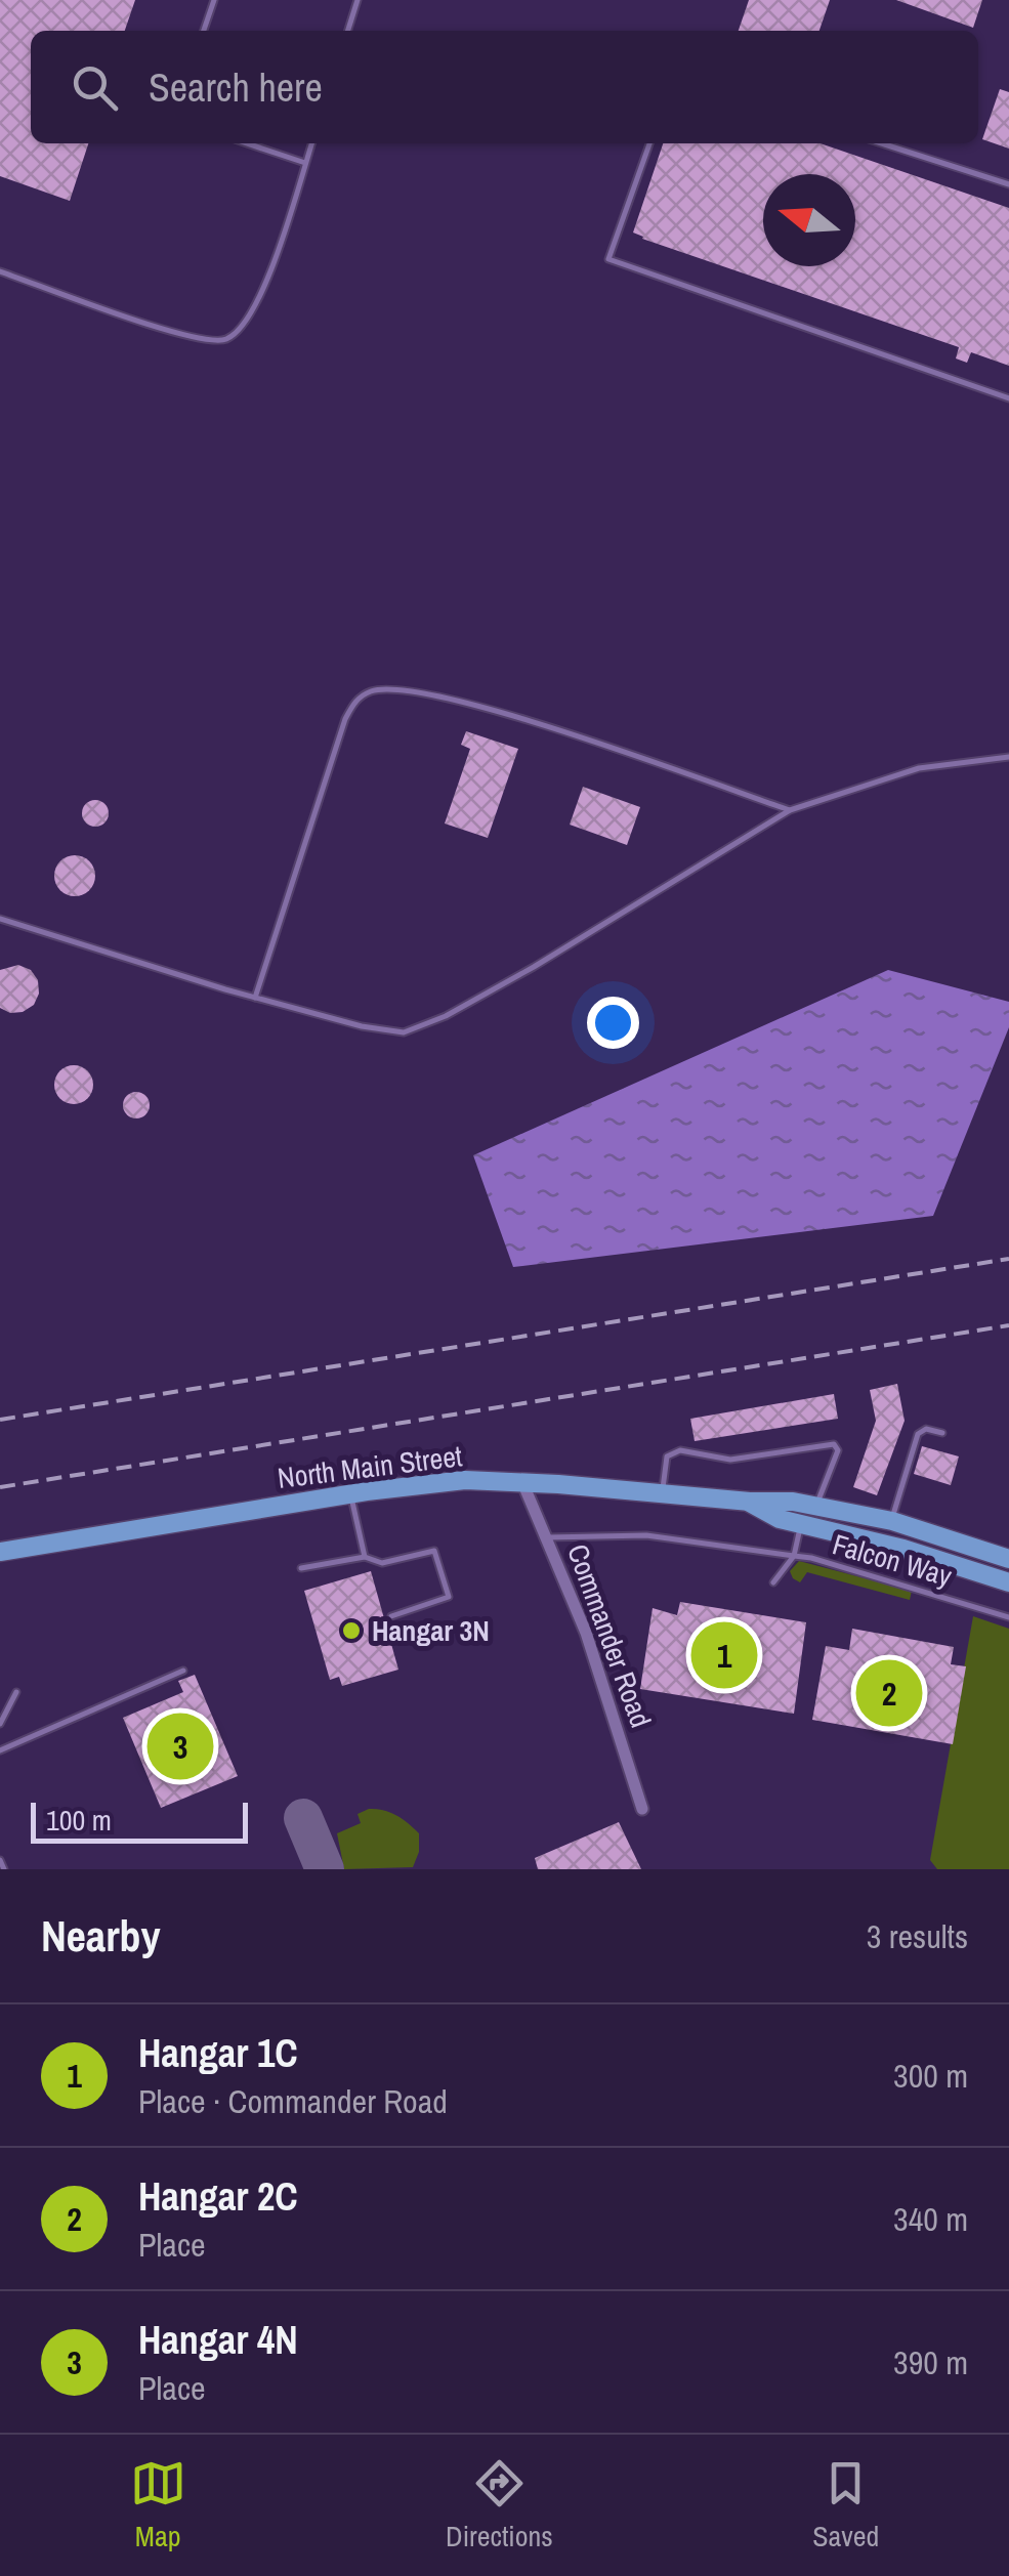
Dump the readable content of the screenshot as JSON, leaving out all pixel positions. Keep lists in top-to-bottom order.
{
  "streets": {
    "main road": ["North Main Street"],
    "street": ["Commander Road"],
    "lane": ["Falcon Way"]
  },
  "crossings": [
    ["North Main Street", "Commander Road"]
  ],
  "places": ["Hangar 3N"],
  "scale_bar": "100 m",
  "north": "left",
  "page": {
    "search": "Search here",
    "pins": ["1", "2", "3"],
    "scale": "100 m",
    "heading": ["Nearby", "3 results"],
    "list": [
      {
        "mark": "1",
        "name": "Hangar 1C",
        "note": "Place · Commander Road",
        "value": "300 m"
      },
      {
        "mark": "2",
        "name": "Hangar 2C",
        "note": "Place",
        "value": "340 m"
      },
      {
        "mark": "3",
        "name": "Hangar 4N",
        "note": "Place",
        "value": "390 m"
      }
    ],
    "nav": ["Map", "Directions", "Saved"]
  }
}
